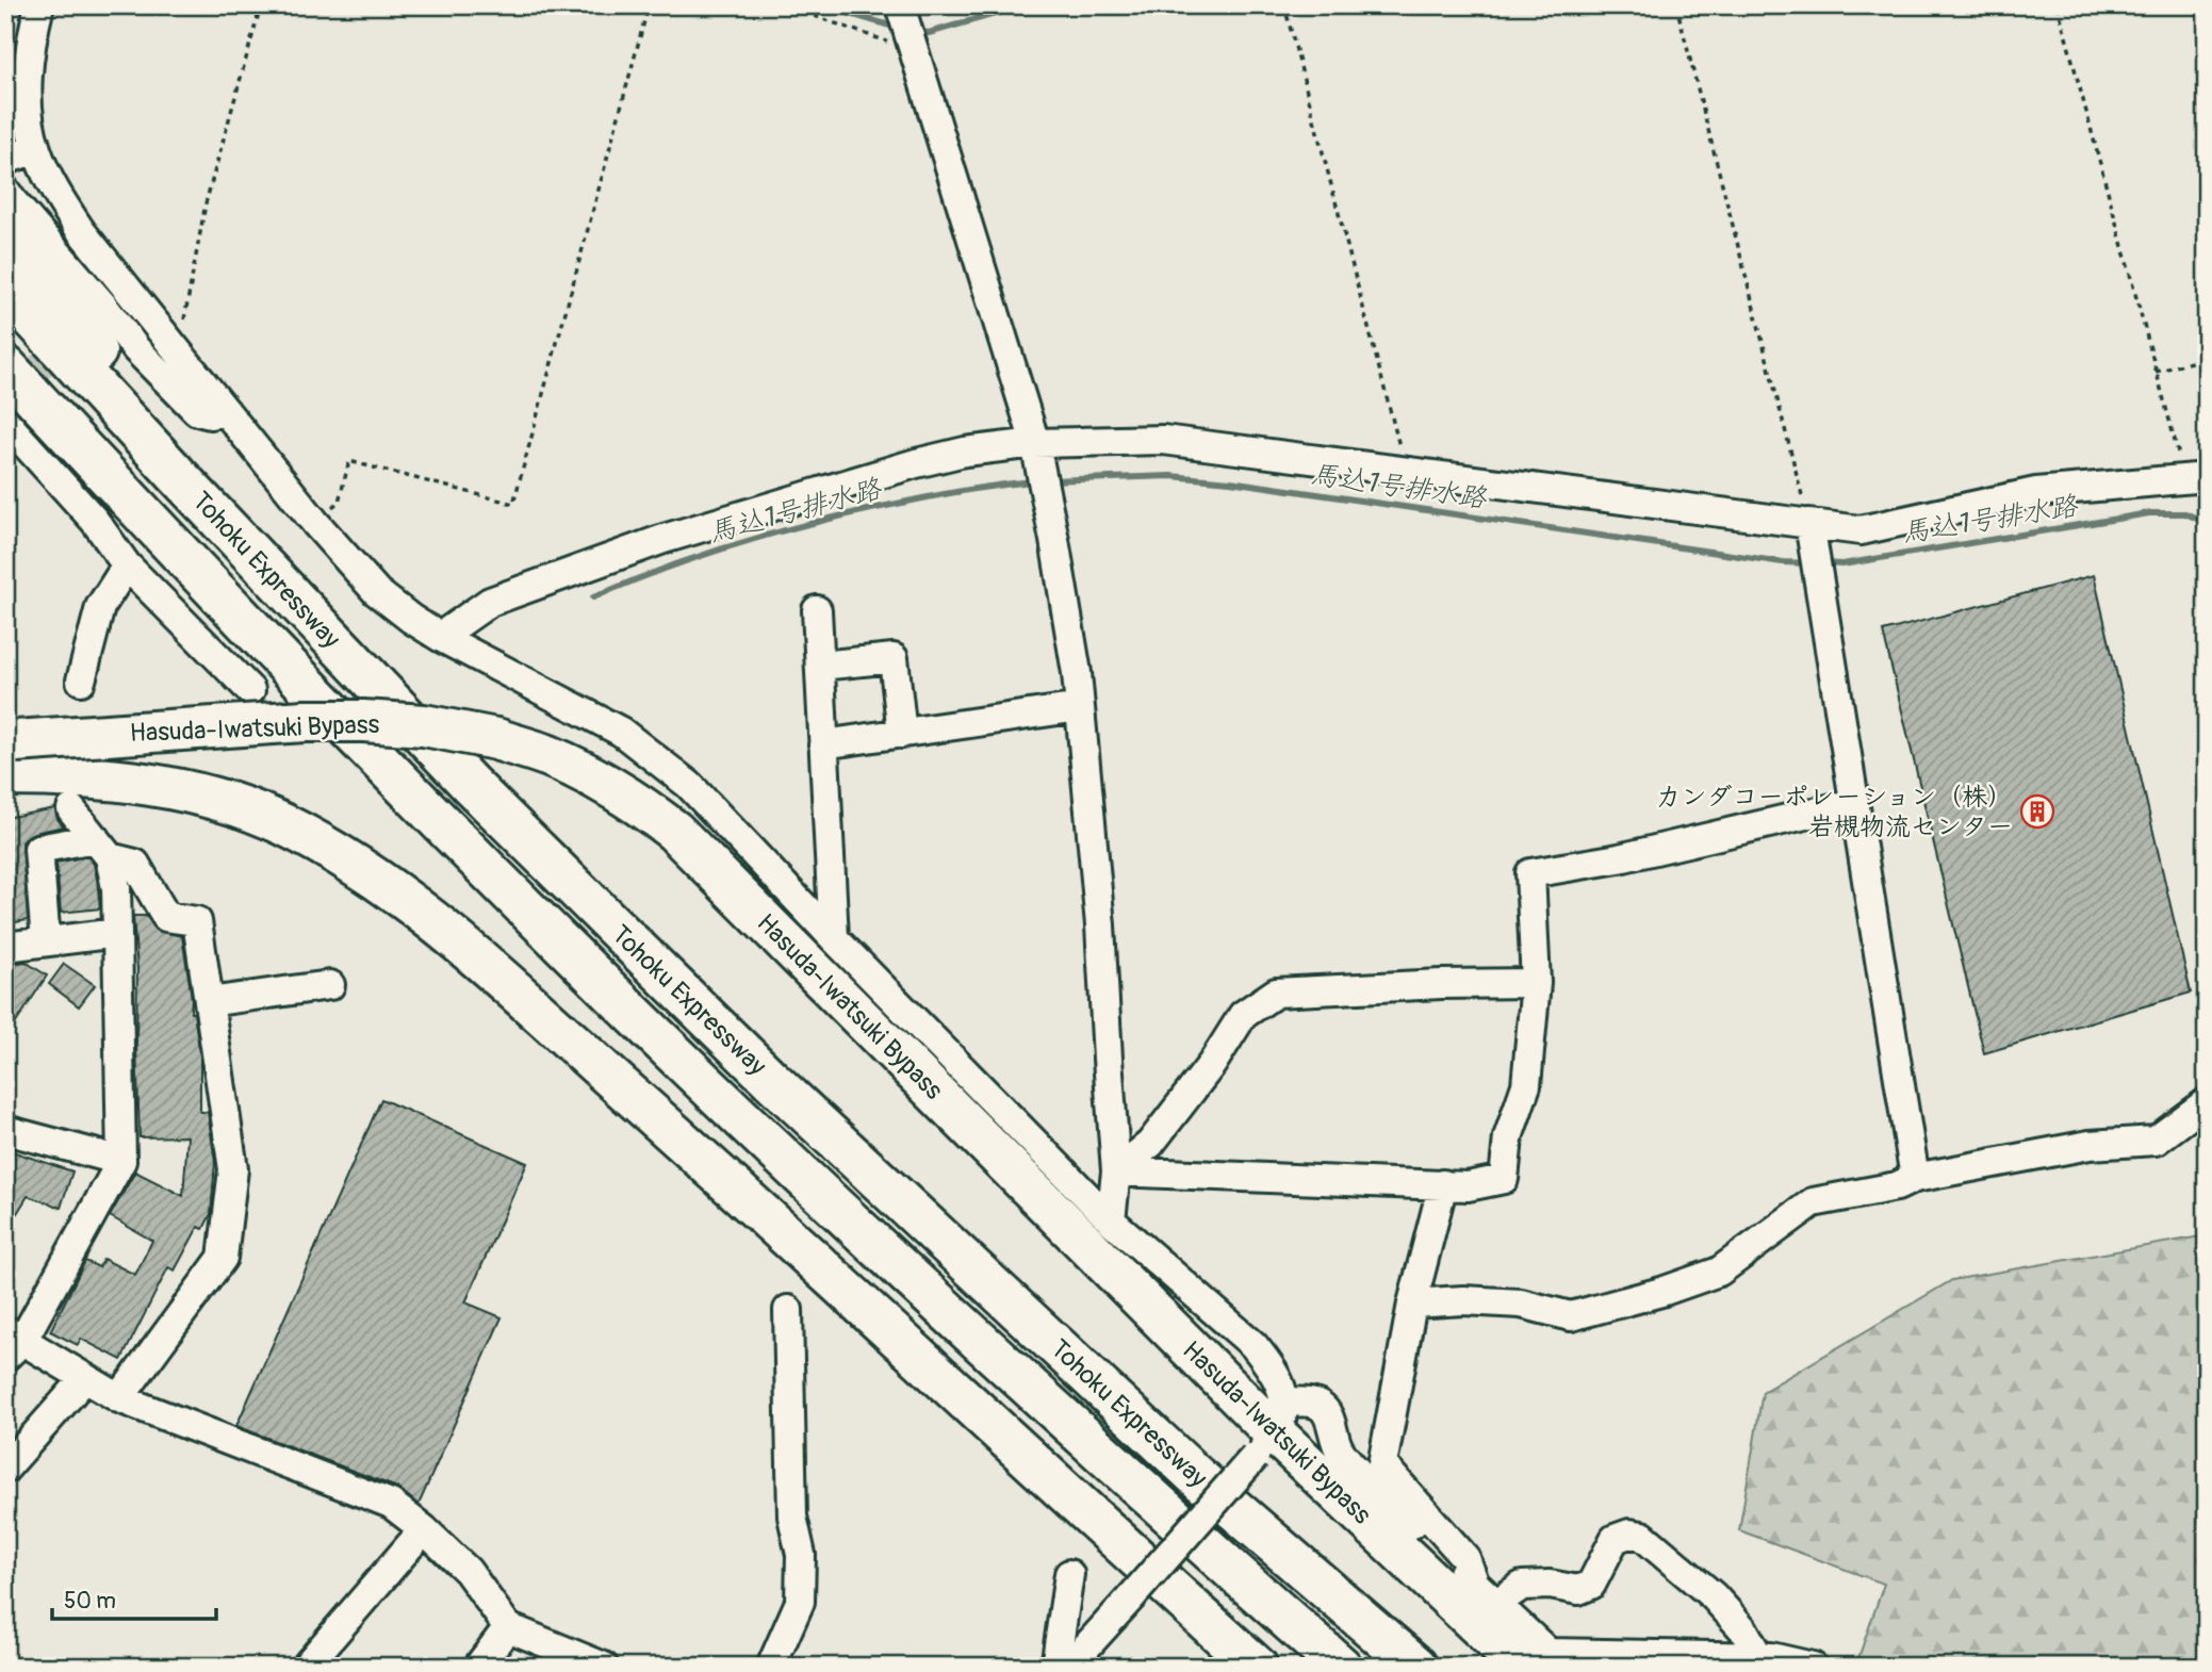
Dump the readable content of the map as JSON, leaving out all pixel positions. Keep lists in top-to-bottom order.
{
  "streets": {
    "highway": ["Tohoku Expressway", "Hasuda-Iwatsuki Bypass"]
  },
  "water": ["馬込1号排水路"],
  "places": {
    "building": ["カンダコーポレーション（株） 岩槻物流センター"]
  },
  "scale_bar": "50 m"
}
